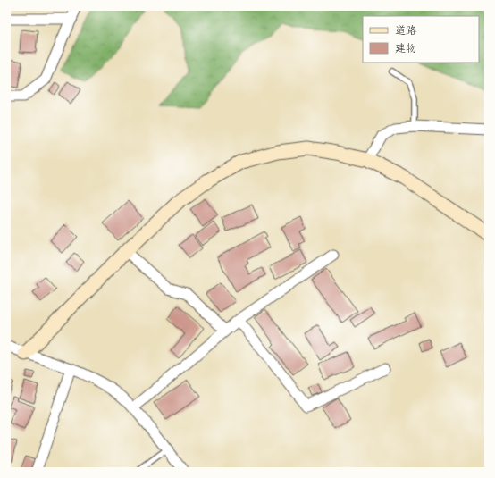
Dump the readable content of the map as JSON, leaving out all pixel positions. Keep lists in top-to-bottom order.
{
  "legend": ["道路", "建物"]
}
